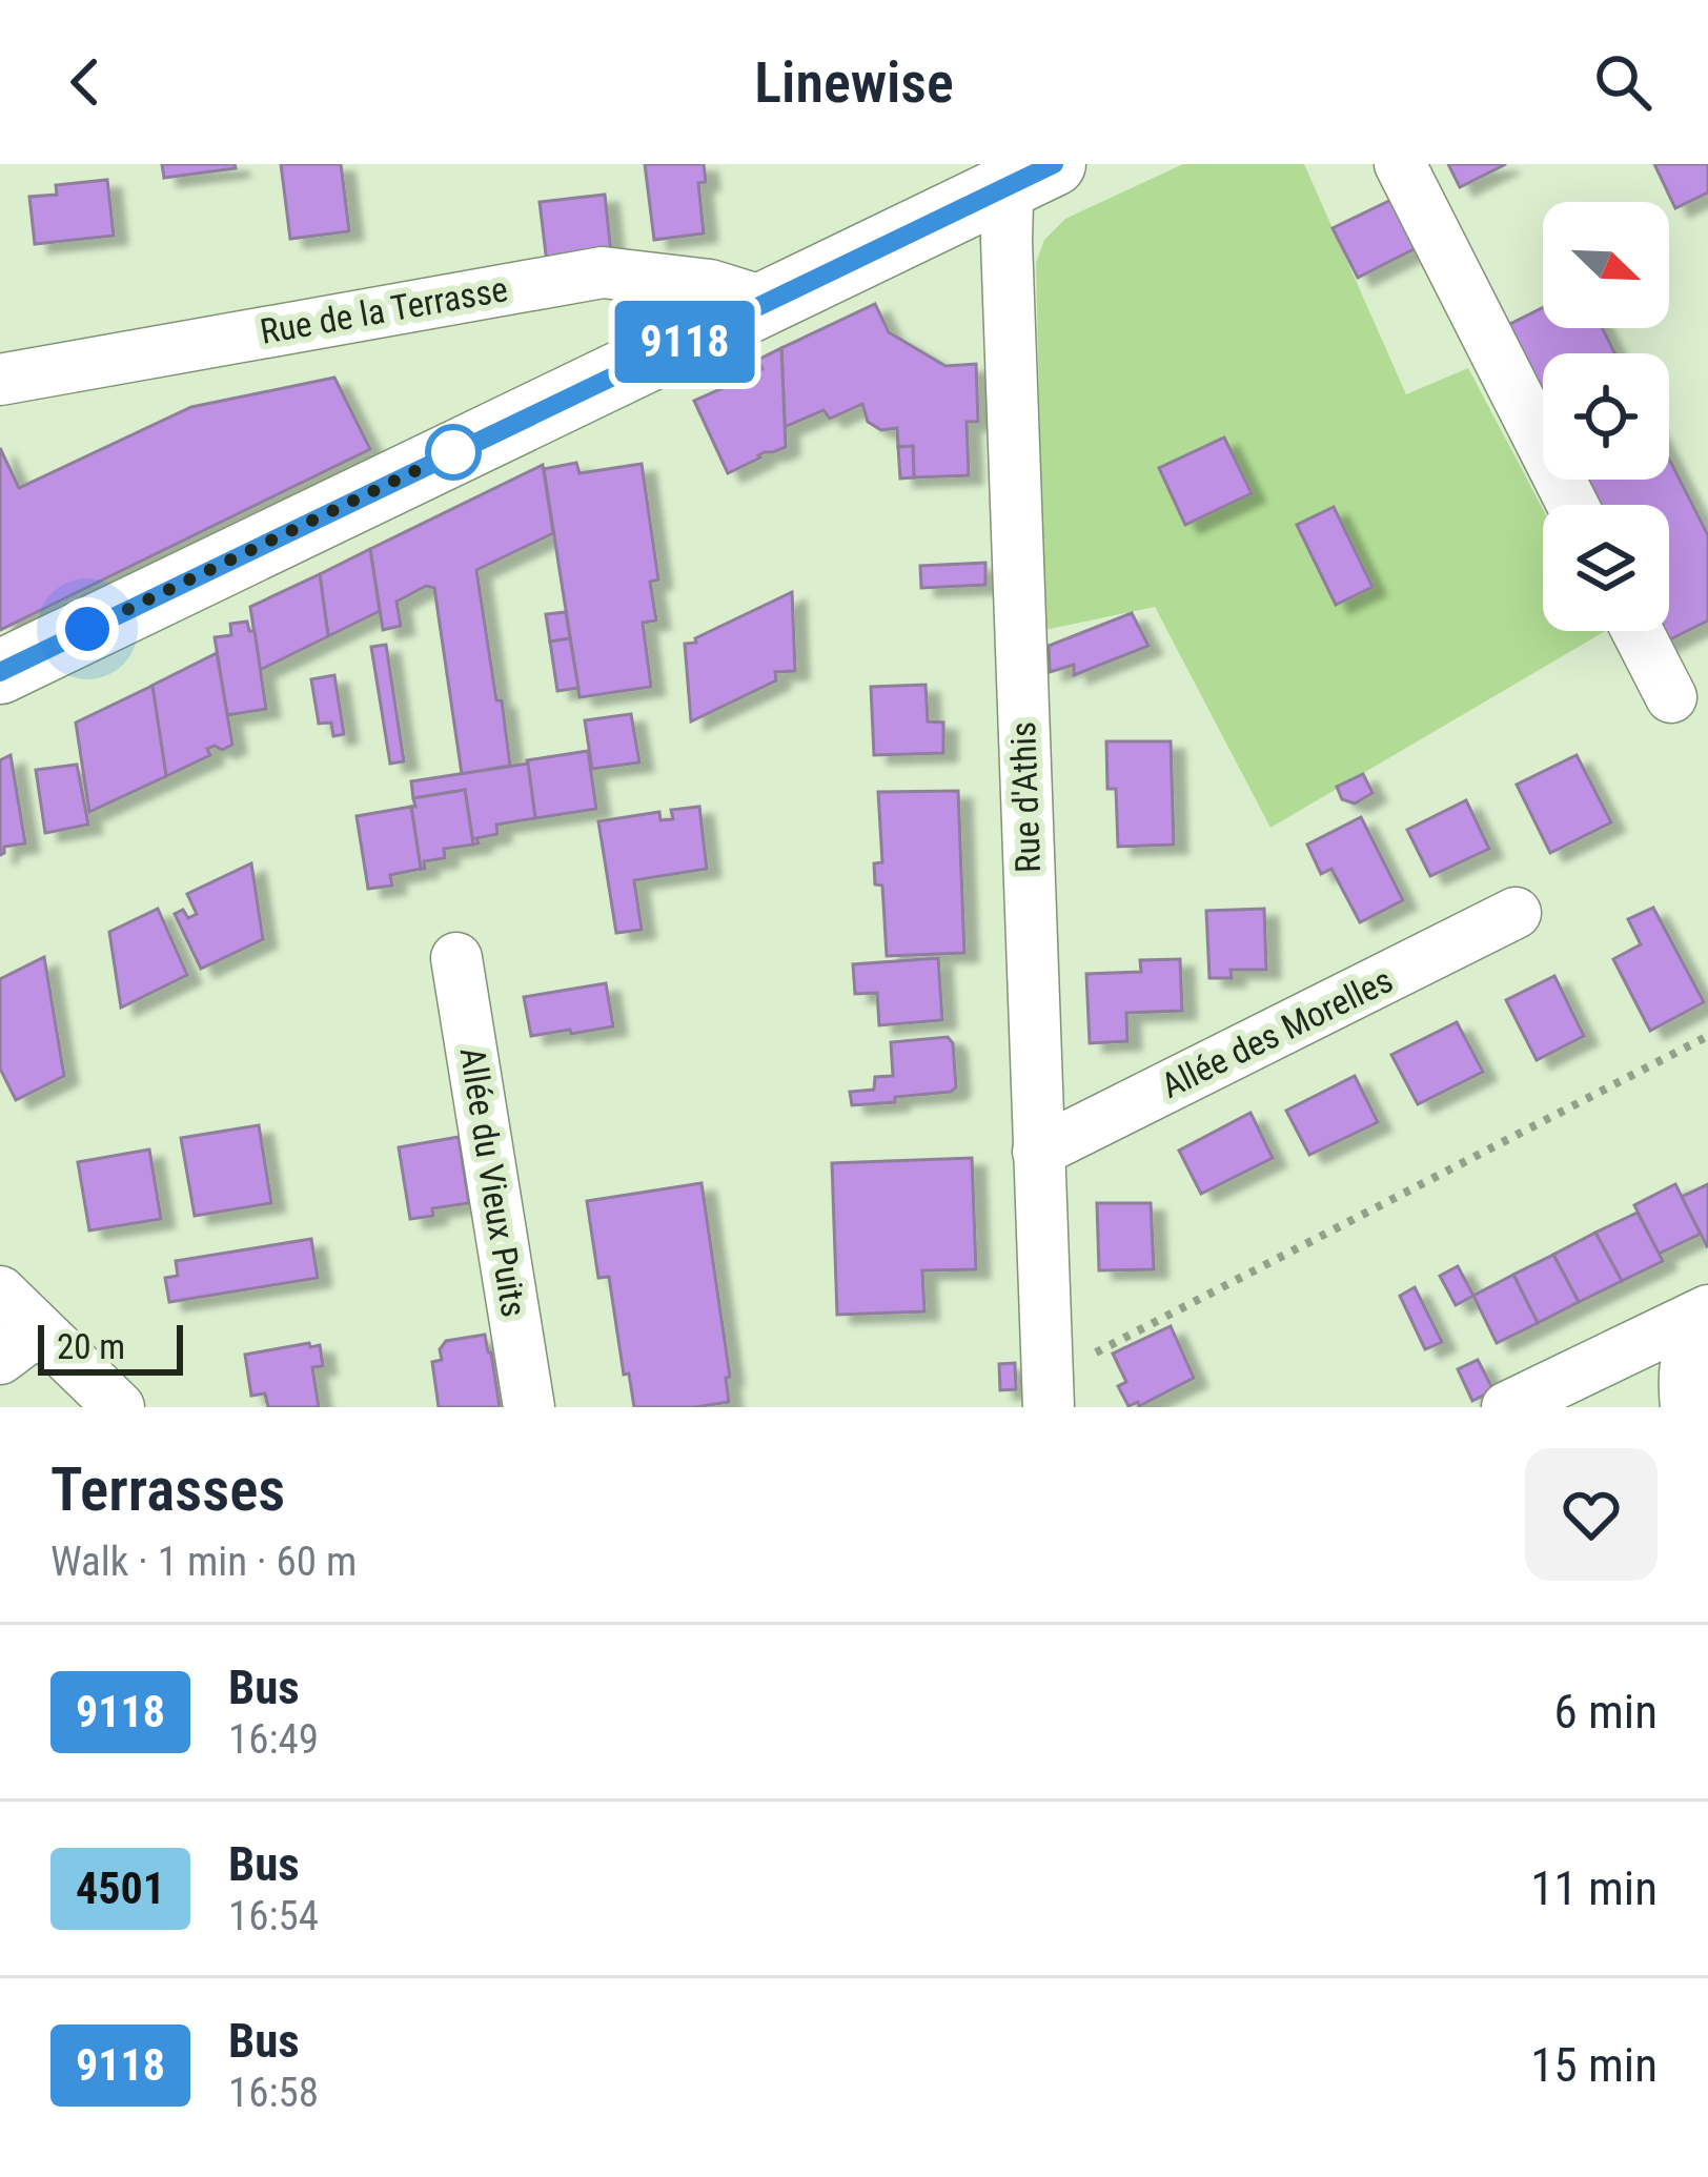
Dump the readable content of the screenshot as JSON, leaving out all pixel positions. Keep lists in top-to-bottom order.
{
  "streets": {
    "street": [
      "Rue de la Terrasse",
      "Rue d'Athis",
      "Allée des Morelles",
      "Allée du Vieux Puits"
    ]
  },
  "crossings": [
    ["Rue d'Athis", "Allée des Morelles"]
  ],
  "lines": ["bus line 9118"],
  "scale_bar": "20 m",
  "north": "bottom right",
  "page": {
    "header": "Linewise",
    "on_map": "9118",
    "scale": "20 m",
    "heading": ["Terrasses", "Walk · 1 min · 60 m"],
    "list": [
      {
        "mark": "9118",
        "name": "Bus",
        "note": "16:49",
        "value": "6 min"
      },
      {
        "mark": "4501",
        "name": "Bus",
        "note": "16:54",
        "value": "11 min"
      },
      {
        "mark": "9118",
        "name": "Bus",
        "note": "16:58",
        "value": "15 min"
      }
    ]
  }
}
